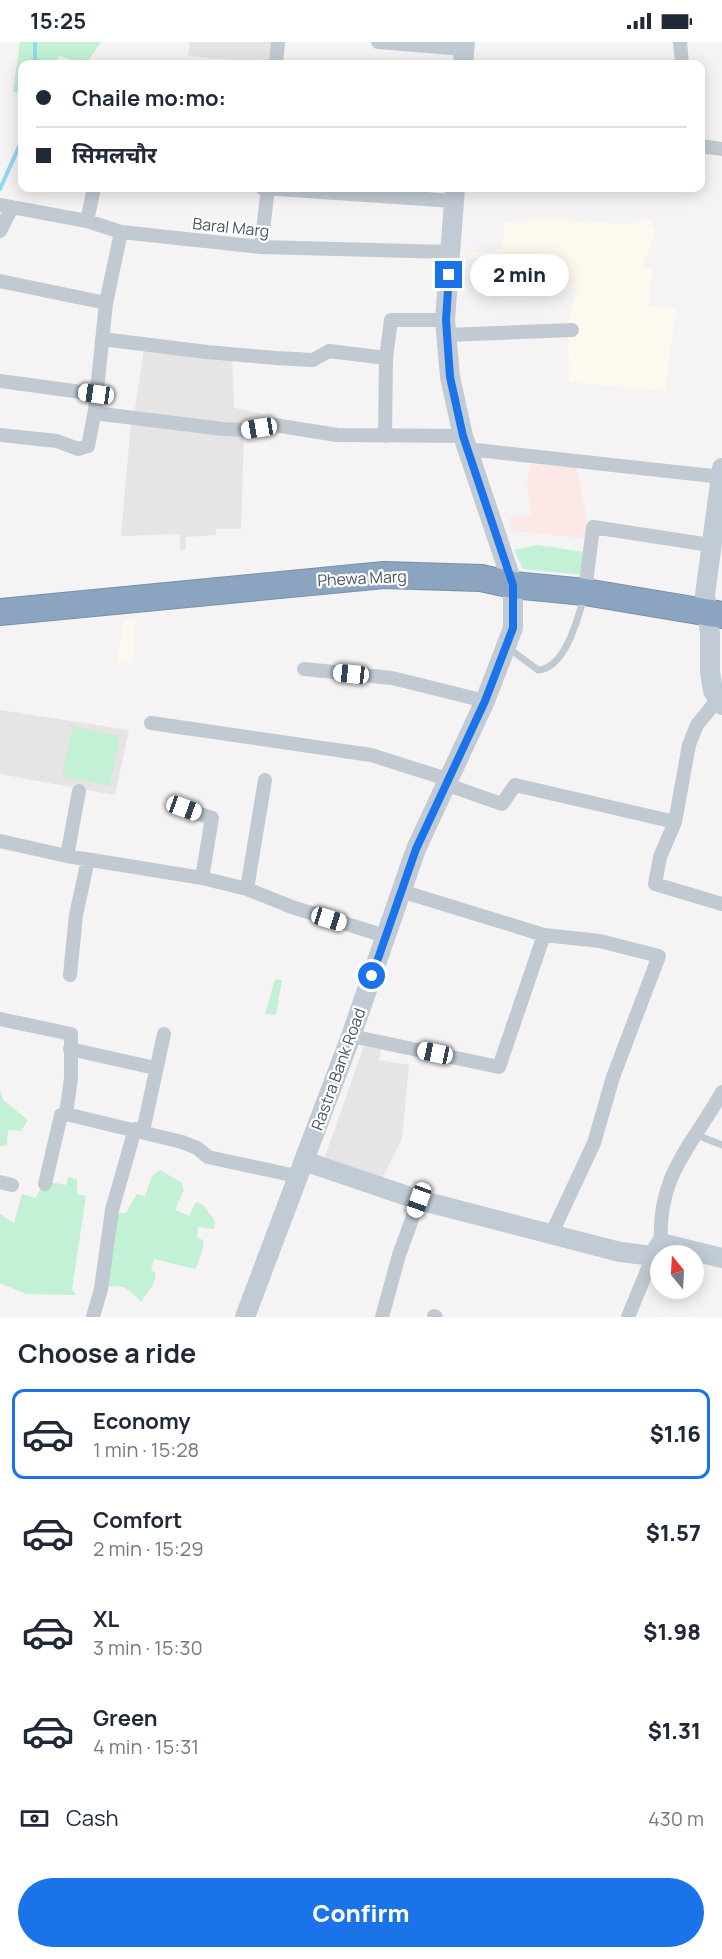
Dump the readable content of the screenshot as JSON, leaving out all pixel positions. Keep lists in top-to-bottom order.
{
  "streets": {
    "highway": ["Phewa Marg"],
    "main road": ["Rastra Bank Road"],
    "street": ["Baral Marg"]
  },
  "crossings": [
    ["Baral Marg", "Rastra Bank Road"],
    ["Phewa Marg", "Rastra Bank Road"]
  ],
  "north": "top",
  "page": {
    "status": "15:25",
    "banner": ["Chaile mo:mo:", "सिमलचौर"],
    "bubble": "2 min",
    "heading": "Choose a ride",
    "list": [
      {
        "name": "Economy",
        "note": "1 min · 15:28",
        "value": "$1.16"
      },
      {
        "name": "Comfort",
        "note": "2 min · 15:29",
        "value": "$1.57"
      },
      {
        "name": "XL",
        "note": "3 min · 15:30",
        "value": "$1.98"
      },
      {
        "name": "Green",
        "note": "4 min · 15:31",
        "value": "$1.31"
      }
    ],
    "pay": ["Cash", "430 m"],
    "buttons": "Confirm"
  }
}
